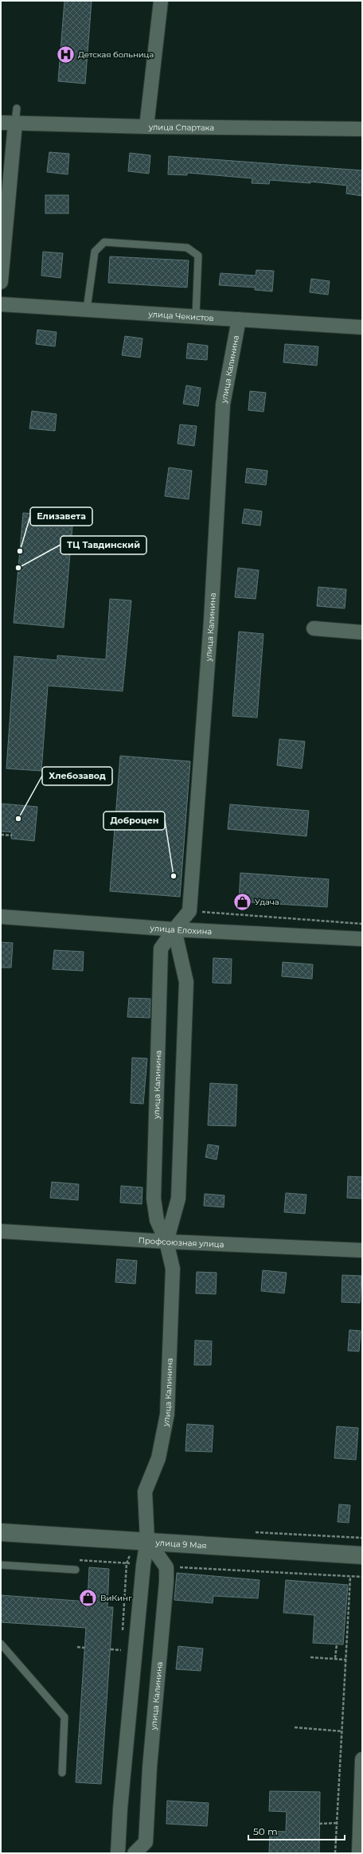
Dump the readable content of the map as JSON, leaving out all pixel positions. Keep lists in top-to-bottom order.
{
  "streets": {
    "street": [
      "улица Спартака",
      "улица Чекистов",
      "улица Калинина",
      "улица Елохина",
      "Профсоюзная улица",
      "улица 9 Мая"
    ]
  },
  "crossings": [
    ["улица Чекистов", "улица Калинина"],
    ["улица Калинина", "улица Елохина"],
    ["улица Калинина", "Профсоюзная улица"],
    ["улица Калинина", "улица 9 Мая"]
  ],
  "places": {
    "hospital": ["Детская больница"],
    "other": [
      "Елизавета",
      "ТЦ Тавдинский",
      "Хлебозавод",
      "Доброцен"
    ],
    "shop": ["Удача", "ВиКинг"]
  },
  "scale_bar": "50 m"
}
